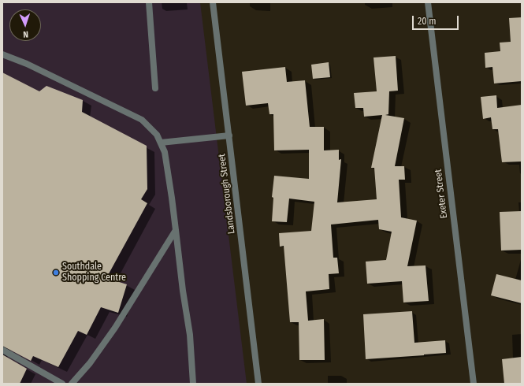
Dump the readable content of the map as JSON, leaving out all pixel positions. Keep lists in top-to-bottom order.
{
  "streets": {
    "street": ["Landsborough Street", "Exeter Street"]
  },
  "places": ["Southdale Shopping Centre"],
  "scale_bar": "20 m",
  "north": "bottom"
}
